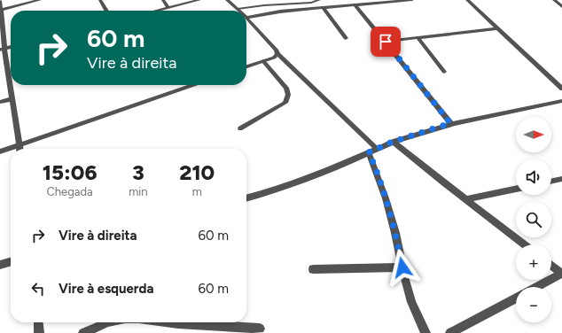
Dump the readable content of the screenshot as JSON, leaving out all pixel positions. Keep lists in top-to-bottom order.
{
  "north": "right",
  "page": {
    "turn": ["60 m", "Vire à direita"],
    "map_buttons": ["+", "−"],
    "eta": [
      "15:06",
      "Chegada",
      "3",
      "min",
      "210",
      "m"
    ],
    "list": [
      {
        "name": "Vire à direita",
        "value": "60 m"
      },
      {
        "name": "Vire à esquerda",
        "value": "60 m"
      }
    ]
  }
}
